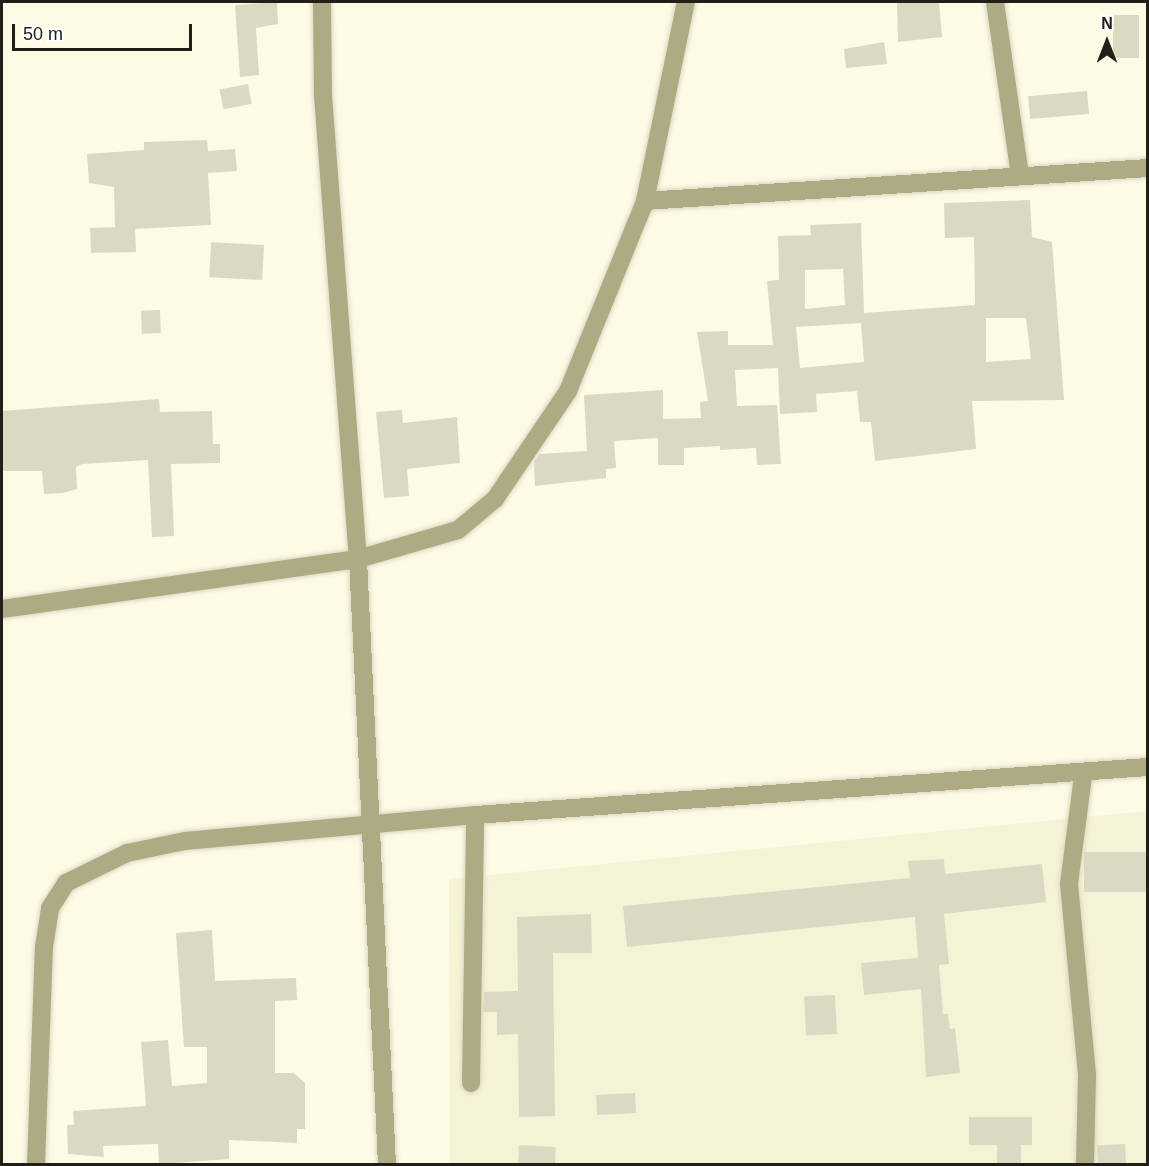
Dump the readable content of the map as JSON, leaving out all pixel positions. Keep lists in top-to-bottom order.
{
  "scale_bar": "50 m",
  "north": "top"
}
